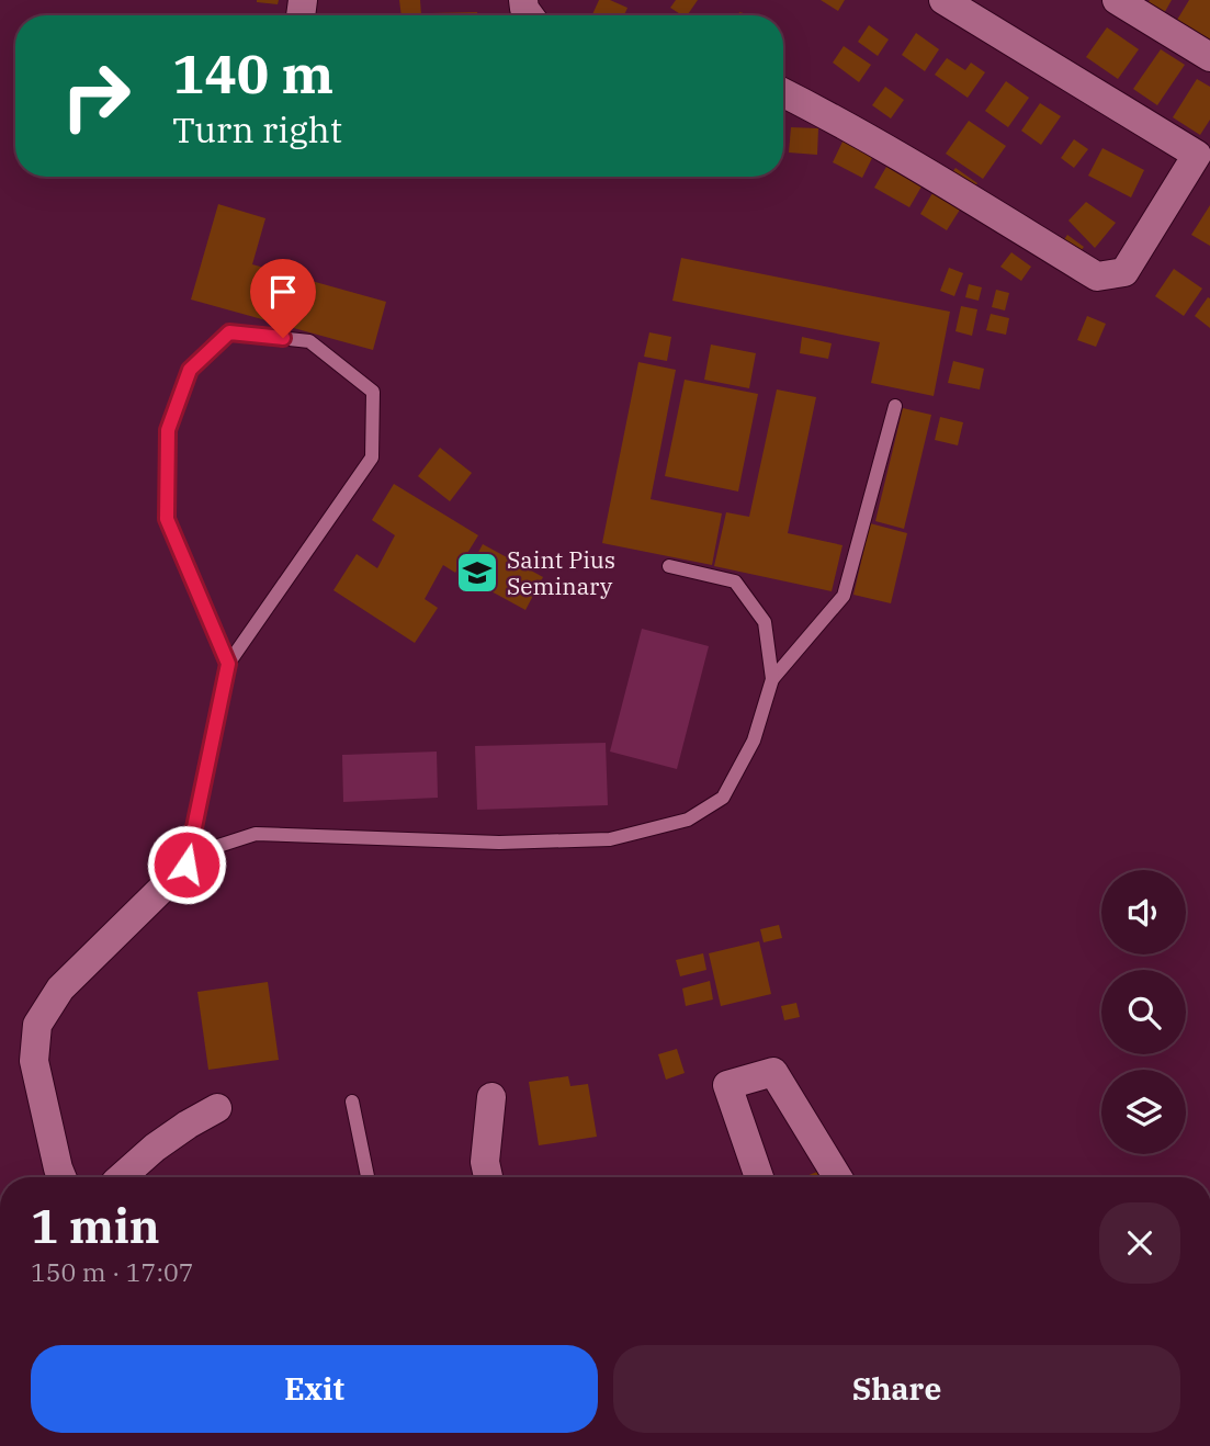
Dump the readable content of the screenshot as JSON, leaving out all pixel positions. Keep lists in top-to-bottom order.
{
  "places": {
    "school or university": ["Saint Pius Seminary"]
  },
  "page": {
    "turn": ["140 m", "Turn right"],
    "heading": ["1 min", "150 m · 17:07"],
    "buttons": ["Exit", "Share"]
  }
}
